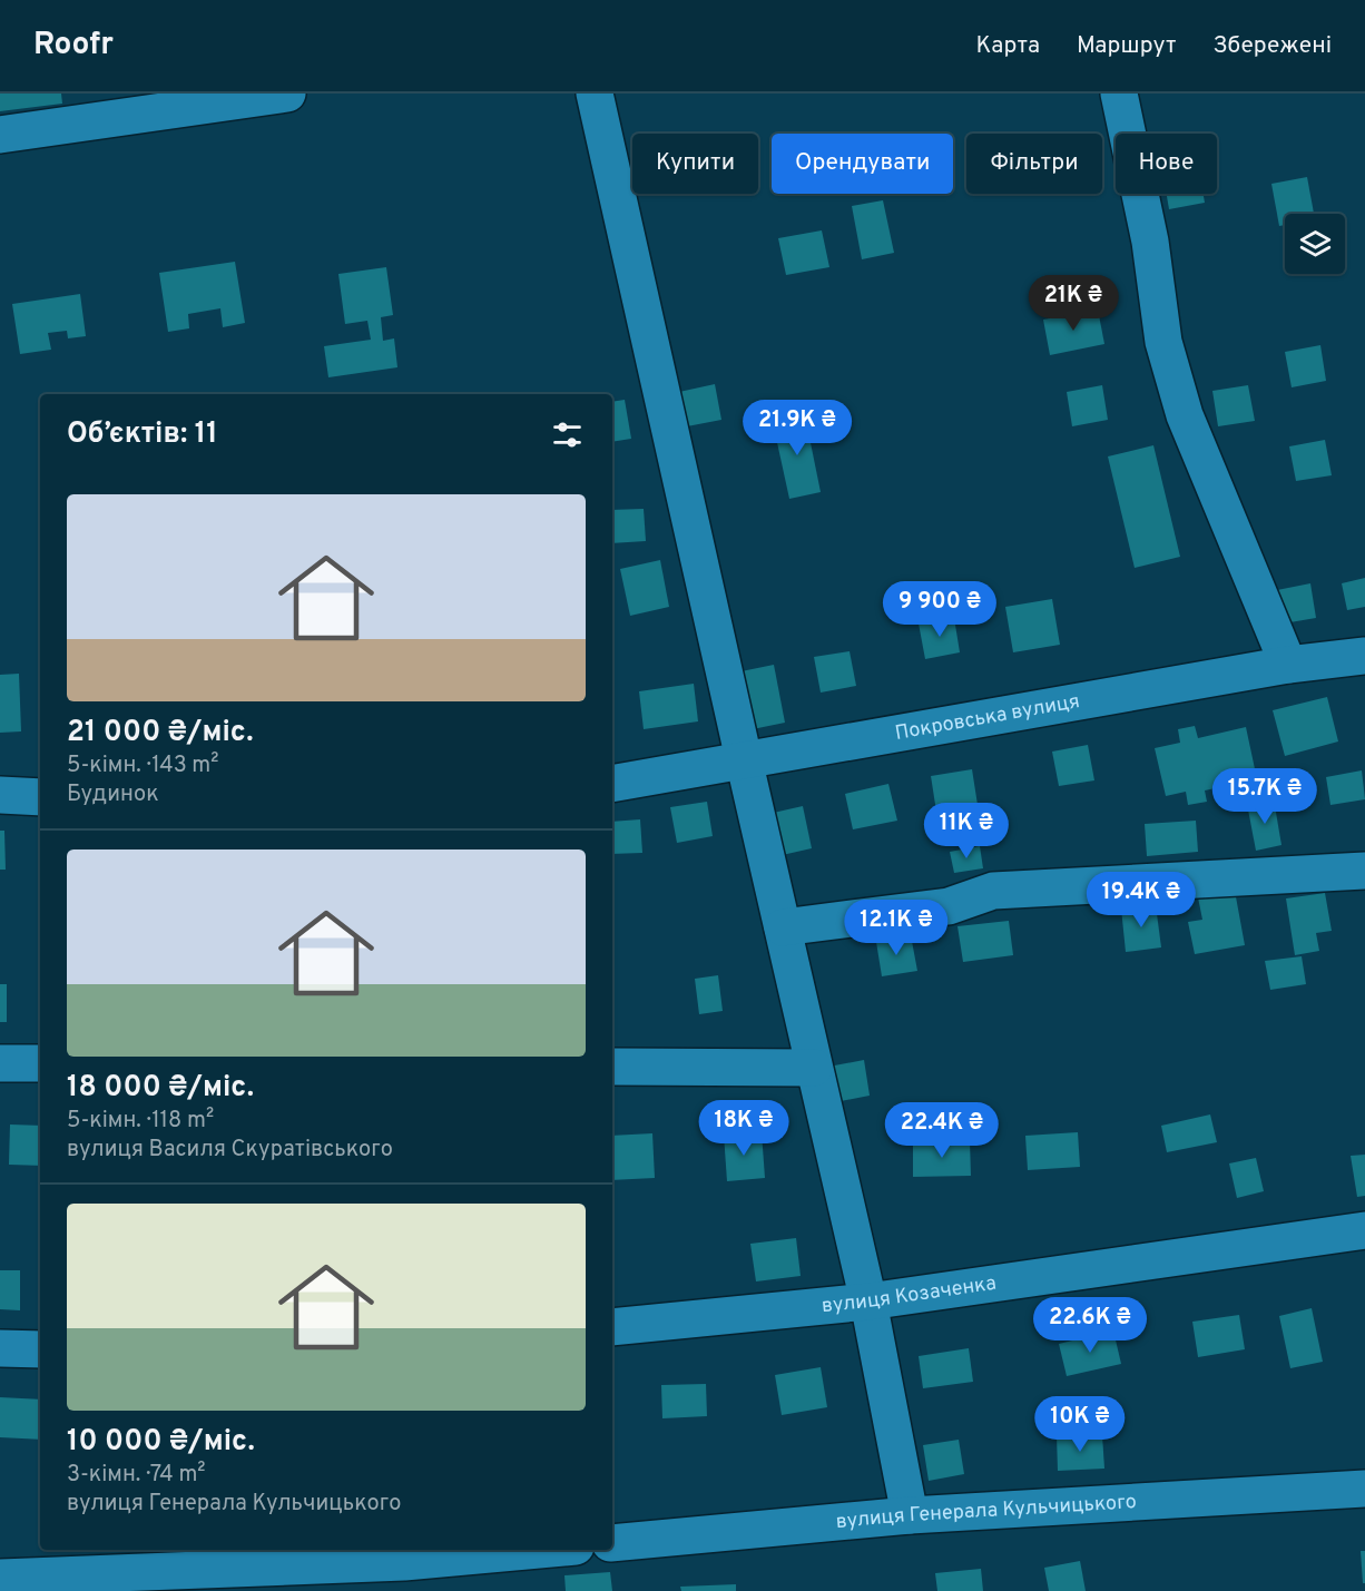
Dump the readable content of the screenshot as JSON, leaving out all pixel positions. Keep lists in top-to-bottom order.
{
  "streets": {
    "street": ["Покровська вулиця", "вулиця Козаченка", "вулиця Генерала Кульчицького"]
  },
  "page": {
    "header": "Roofr",
    "nav": ["Карта", "Маршрут", "Збережені"],
    "chip": [
      "Купити",
      "Орендувати",
      "Фільтри",
      "Нове"
    ],
    "price": [
      "21K ₴",
      "21.9K ₴",
      "9 900 ₴",
      "15.7K ₴",
      "11K ₴",
      "19.4K ₴",
      "12.1K ₴",
      "18K ₴",
      "22.4K ₴",
      "22.6K ₴",
      "10K ₴"
    ],
    "heading": "Об’єктів: 11",
    "list": [
      {
        "name": "21 000 ₴/міс.",
        "note": "5-кімн. · 143 m² · Будинок"
      },
      {
        "name": "18 000 ₴/міс.",
        "note": "5-кімн. · 118 m² · вулиця Василя Скуратівського"
      },
      {
        "name": "10 000 ₴/міс.",
        "note": "3-кімн. · 74 m² · вулиця Генерала Кульчицького"
      }
    ]
  }
}
